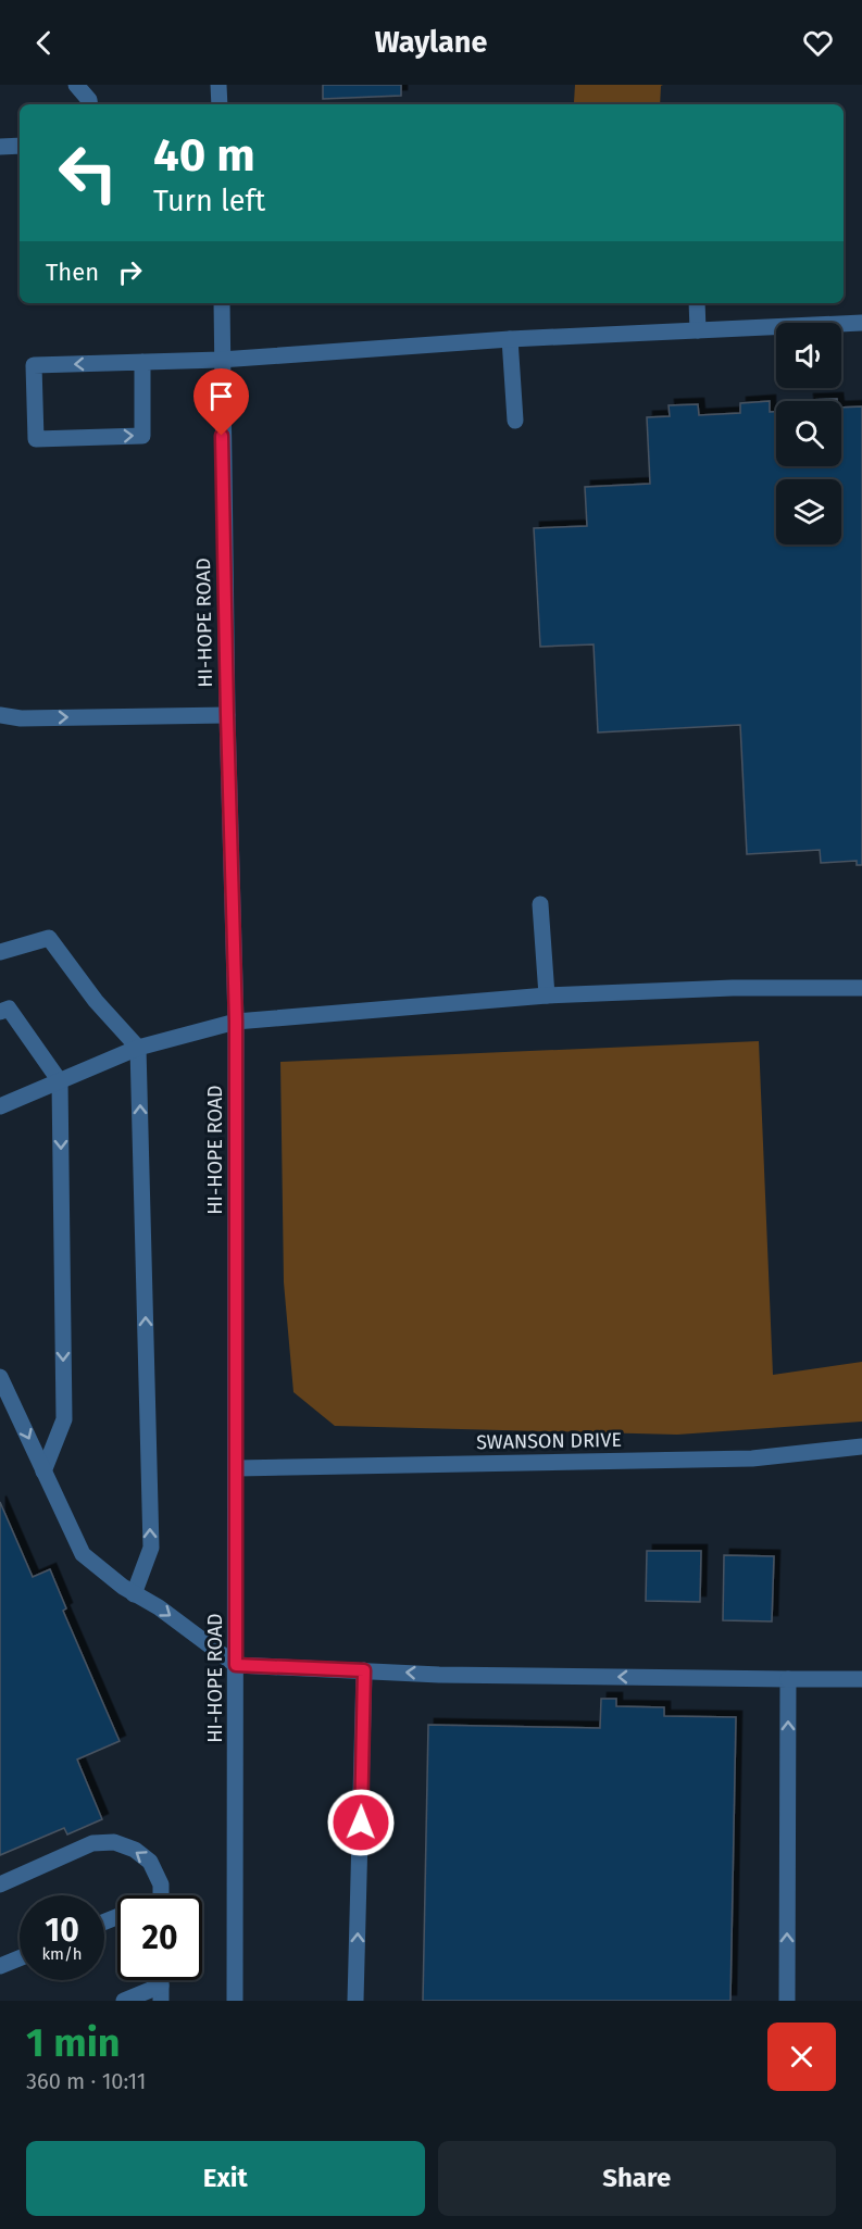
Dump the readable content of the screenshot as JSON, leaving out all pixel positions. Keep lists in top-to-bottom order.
{
  "streets": {
    "street": ["HI-HOPE ROAD", "SWANSON DRIVE"]
  },
  "crossings": [
    ["HI-HOPE ROAD", "SWANSON DRIVE"]
  ],
  "page": {
    "header": "Waylane",
    "turn": ["40 m", "Turn left"],
    "then": "Then",
    "speed": "10 km/h",
    "limit": "20",
    "heading": ["1 min", "360 m · 10:11"],
    "buttons": ["Exit", "Share"]
  }
}
